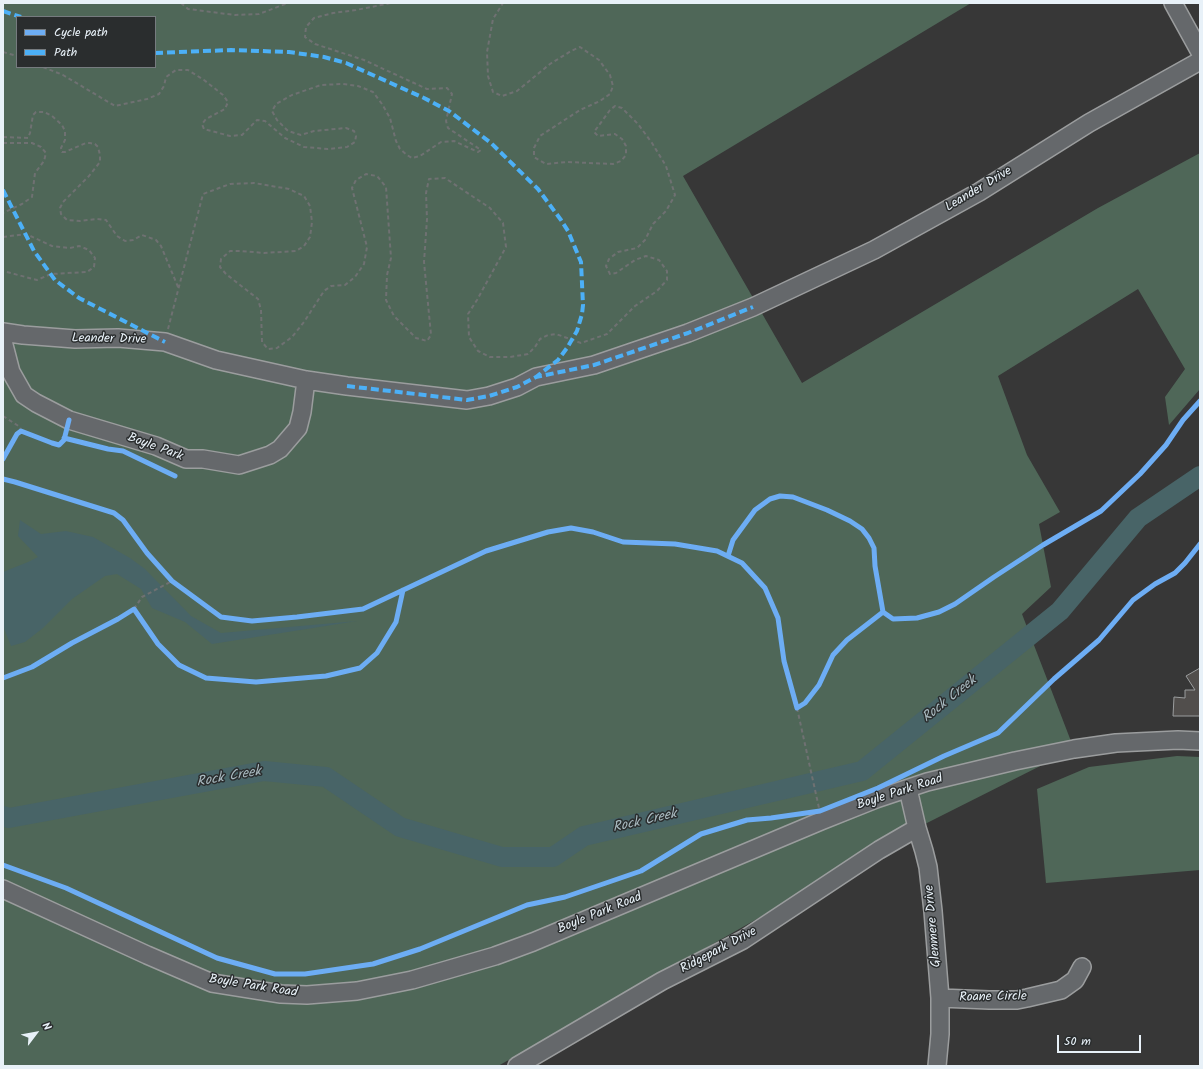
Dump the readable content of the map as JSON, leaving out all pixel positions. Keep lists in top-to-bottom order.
{
  "streets": {
    "street": [
      "Leander Drive",
      "Boyle Park",
      "Boyle Park Road",
      "Glenmere Drive",
      "Ridgepark Drive",
      "Roane Circle"
    ]
  },
  "crossings": [
    ["Leander Drive", "Boyle Park"],
    ["Boyle Park Road", "Glenmere Drive"],
    ["Glenmere Drive", "Ridgepark Drive"],
    ["Glenmere Drive", "Roane Circle"]
  ],
  "water": ["Rock Creek"],
  "legend": ["Cycle path", "Path"],
  "scale_bar": "50 m",
  "north": "top right"
}
